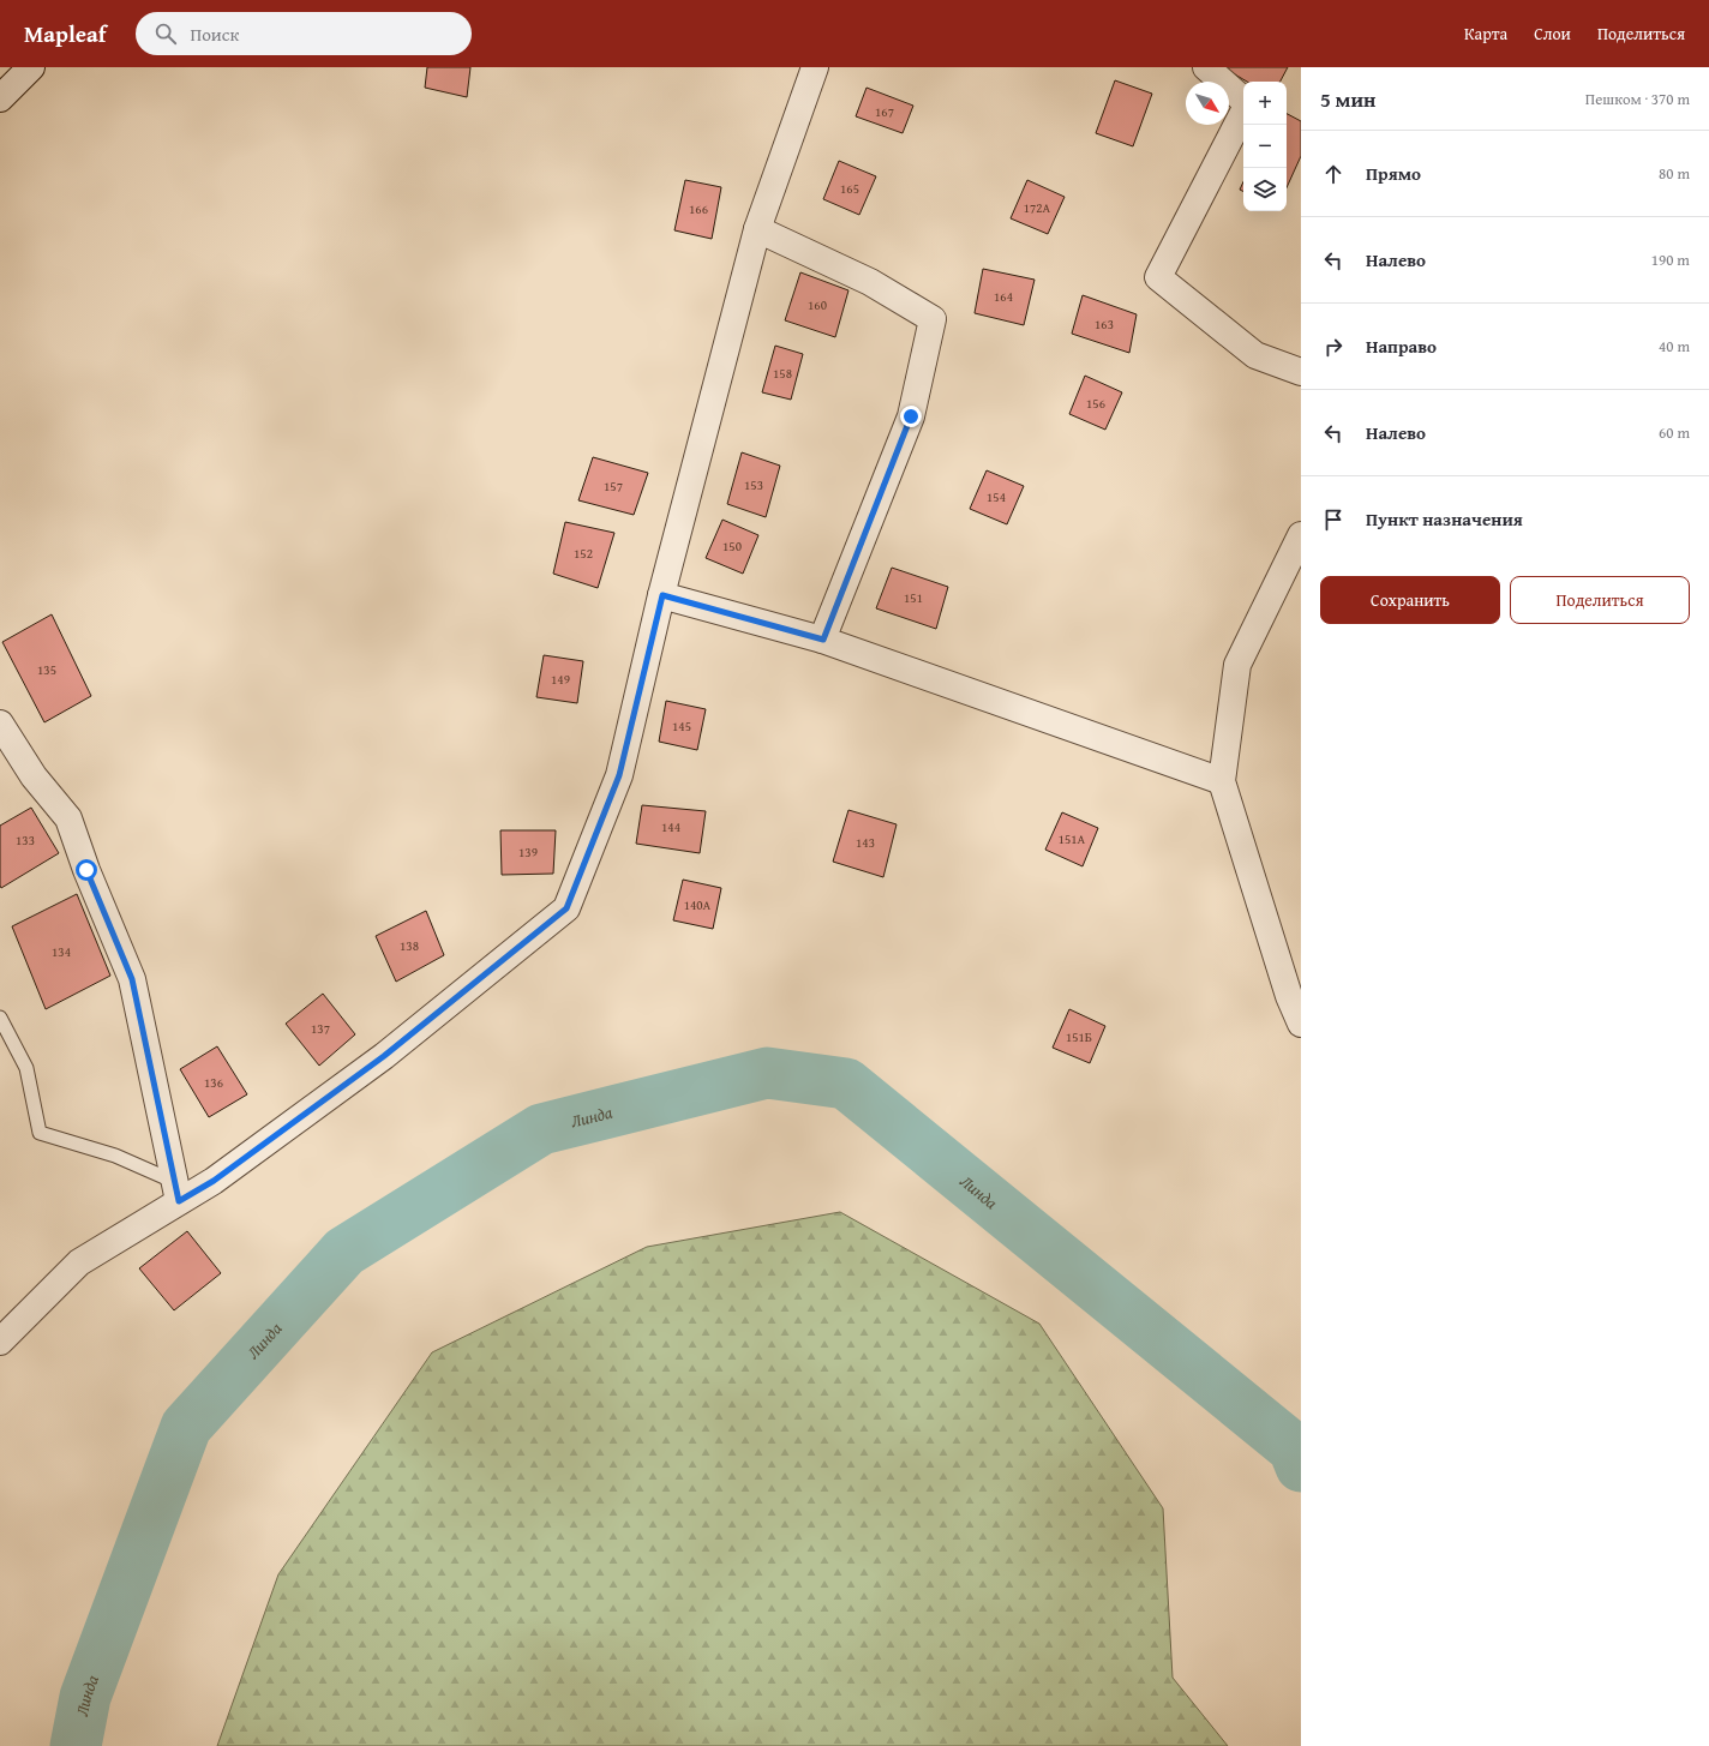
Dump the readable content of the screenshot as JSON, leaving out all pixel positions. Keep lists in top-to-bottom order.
{
  "water": ["Линда"],
  "house_numbers": [
    "167",
    "165",
    "172А",
    "166",
    "164",
    "160",
    "163",
    "158",
    "156",
    "153",
    "157",
    "154",
    "150",
    "152",
    "151",
    "135",
    "149",
    "145",
    "144",
    "151А",
    "133",
    "143",
    "139",
    "140А",
    "138",
    "134",
    "137",
    "151Б",
    "136"
  ],
  "north": "bottom right",
  "page": {
    "header": "Mapleaf",
    "search": "Поиск",
    "nav": ["Карта", "Слои", "Поделиться"],
    "heading": ["5 мин", "Пешком · 370 m"],
    "map_buttons": ["+", "−"],
    "list": [
      ["Прямо", "80 m"],
      ["Налево", "190 m"],
      ["Направо", "40 m"],
      ["Налево", "60 m"],
      "Пункт назначения"
    ],
    "buttons": ["Сохранить", "Поделиться"]
  }
}
